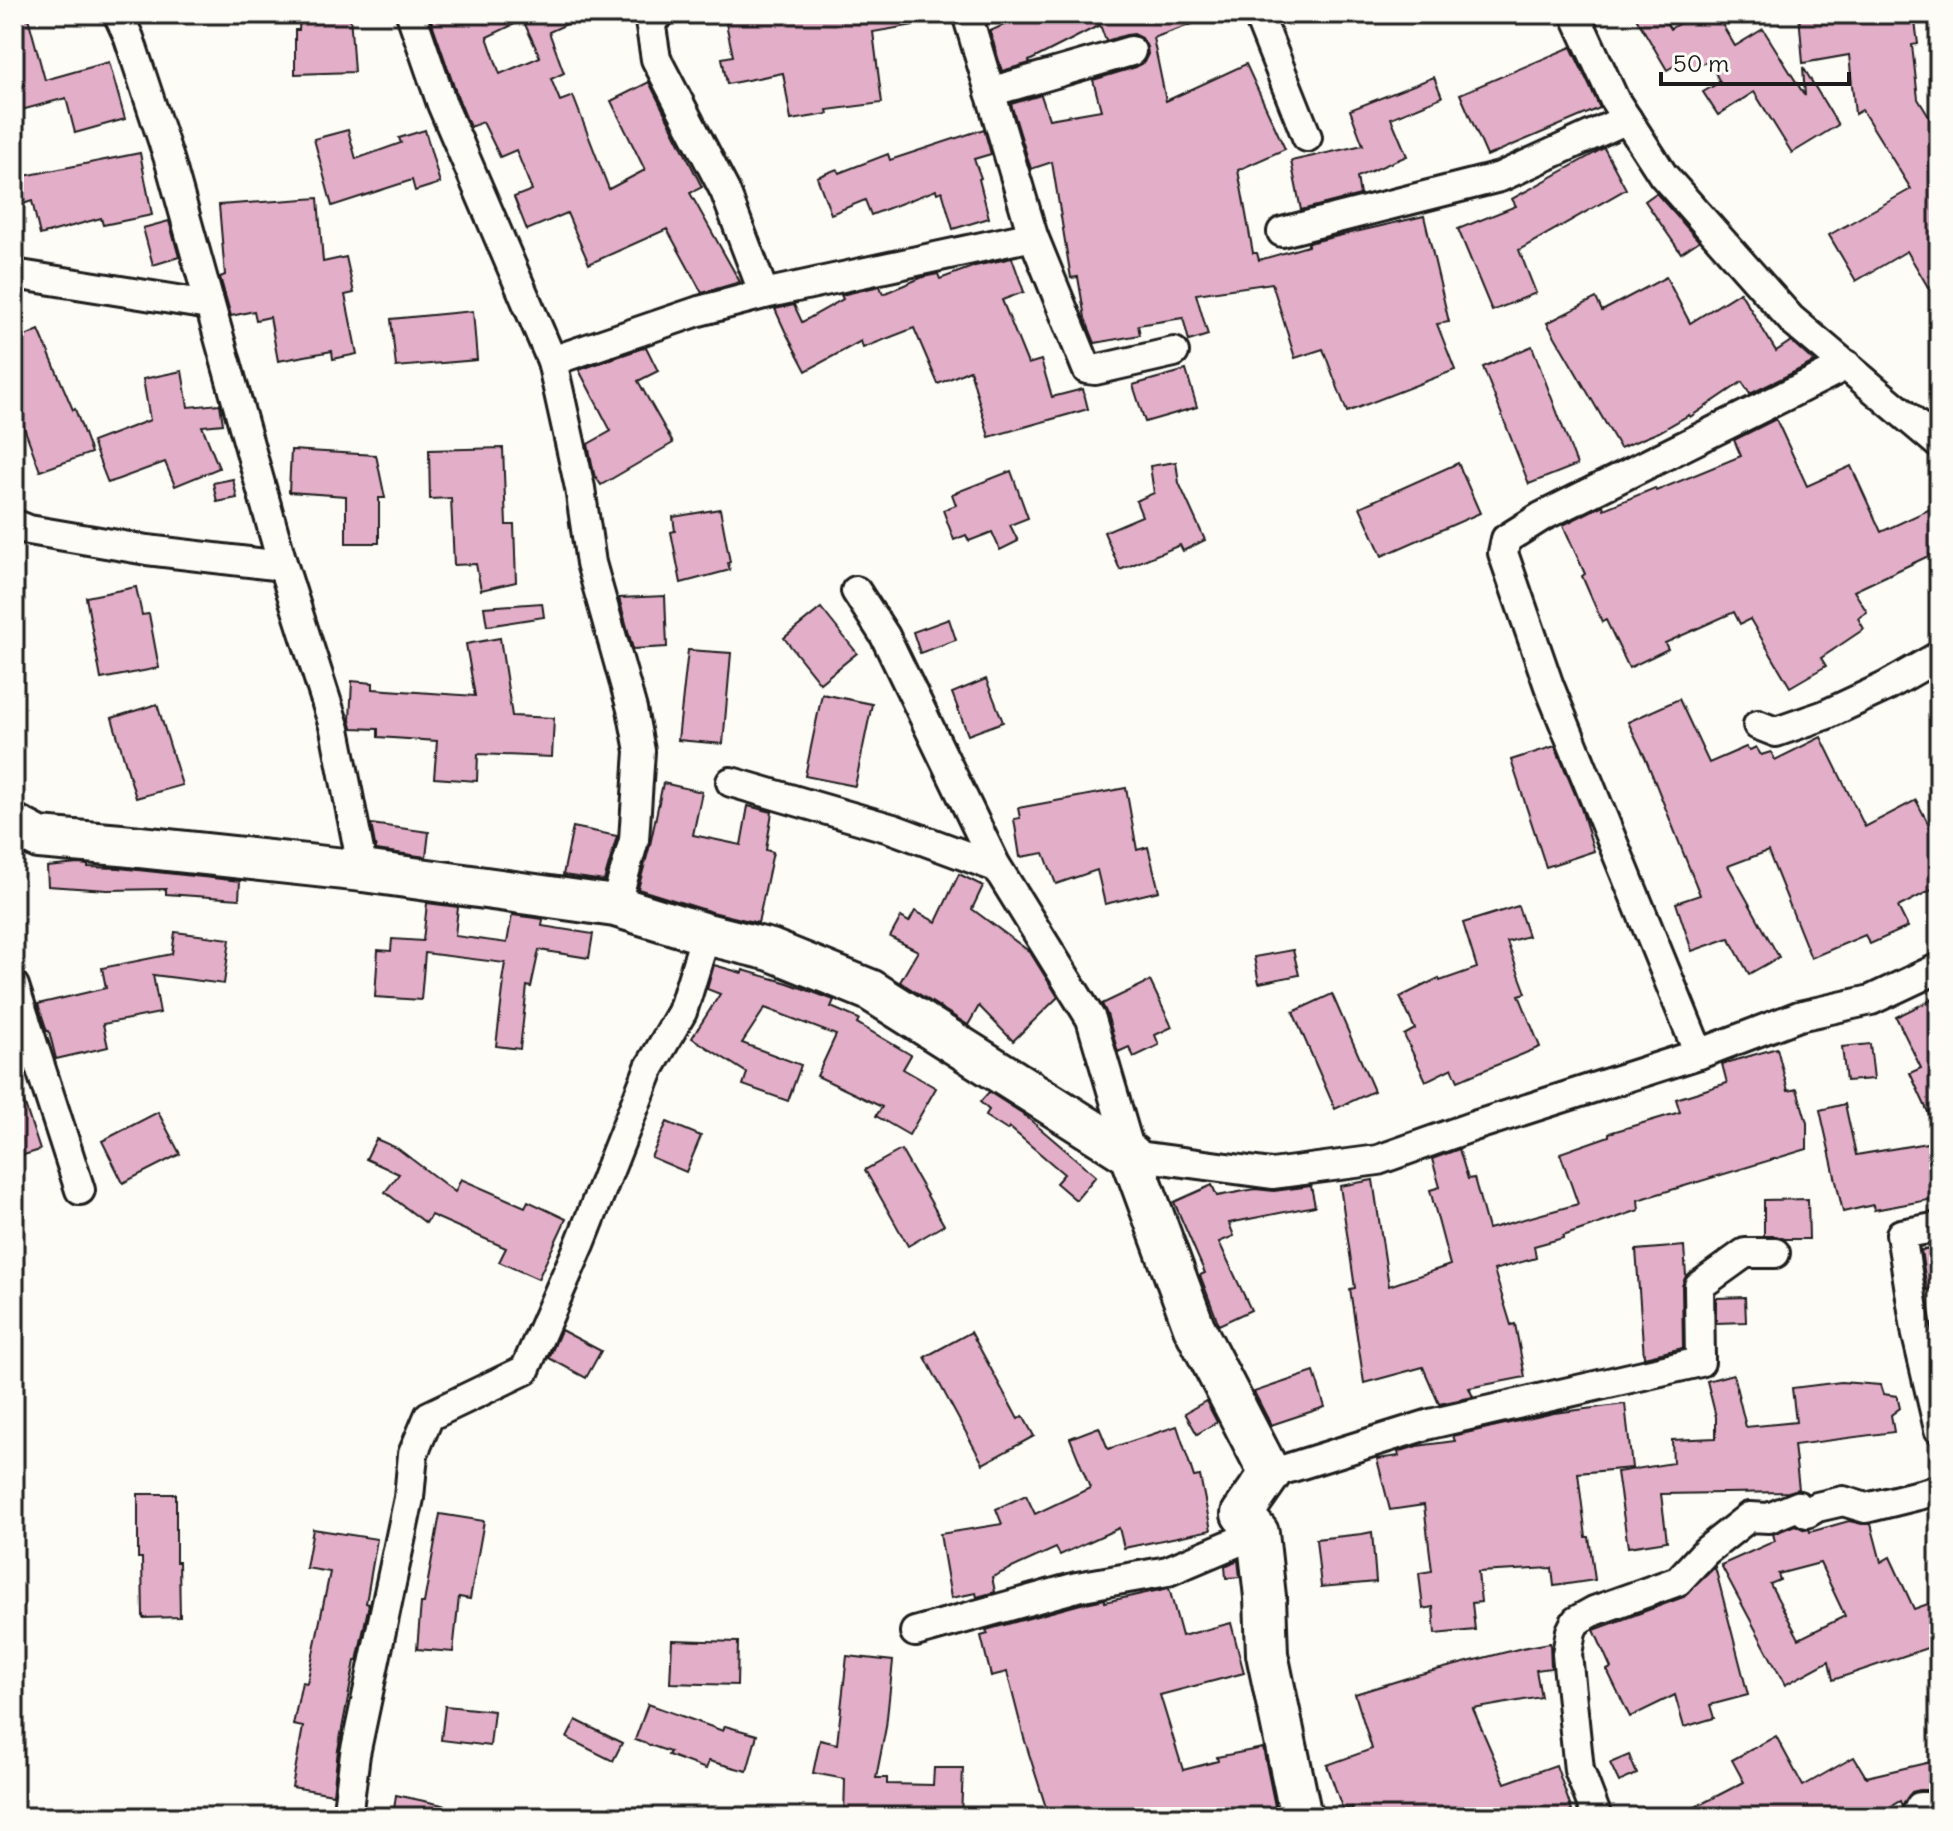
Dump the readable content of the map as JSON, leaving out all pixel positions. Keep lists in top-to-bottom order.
{
  "scale_bar": "50 m"
}
